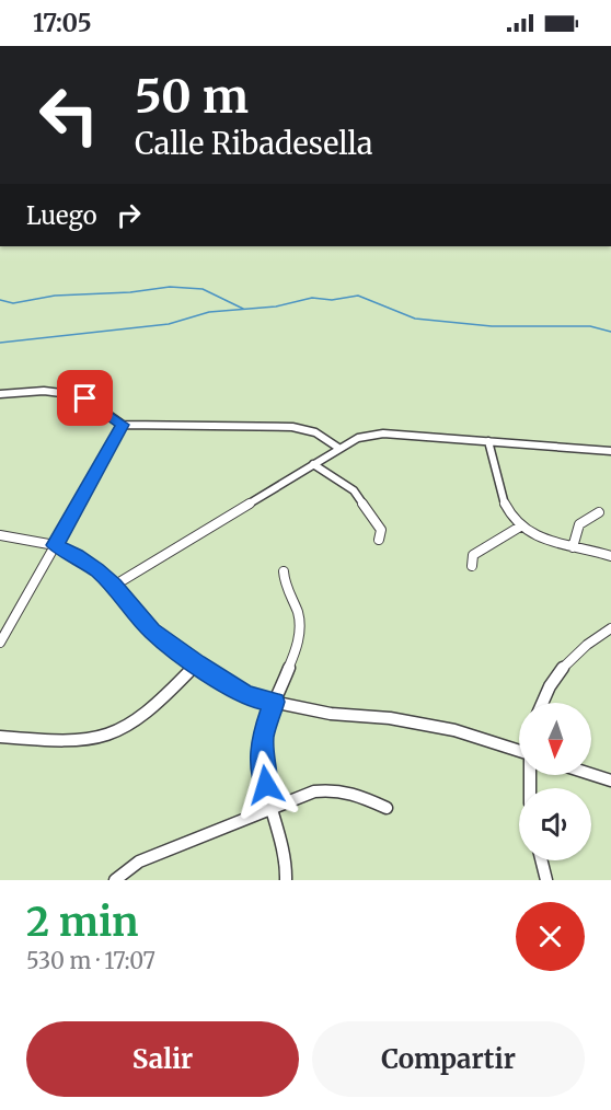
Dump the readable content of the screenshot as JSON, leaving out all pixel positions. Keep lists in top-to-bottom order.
{
  "north": "bottom",
  "page": {
    "status": "17:05",
    "turn": ["50 m", "Calle Ribadesella"],
    "then": "Luego",
    "heading": ["2 min", "530 m · 17:07"],
    "buttons": ["Salir", "Compartir"]
  }
}
